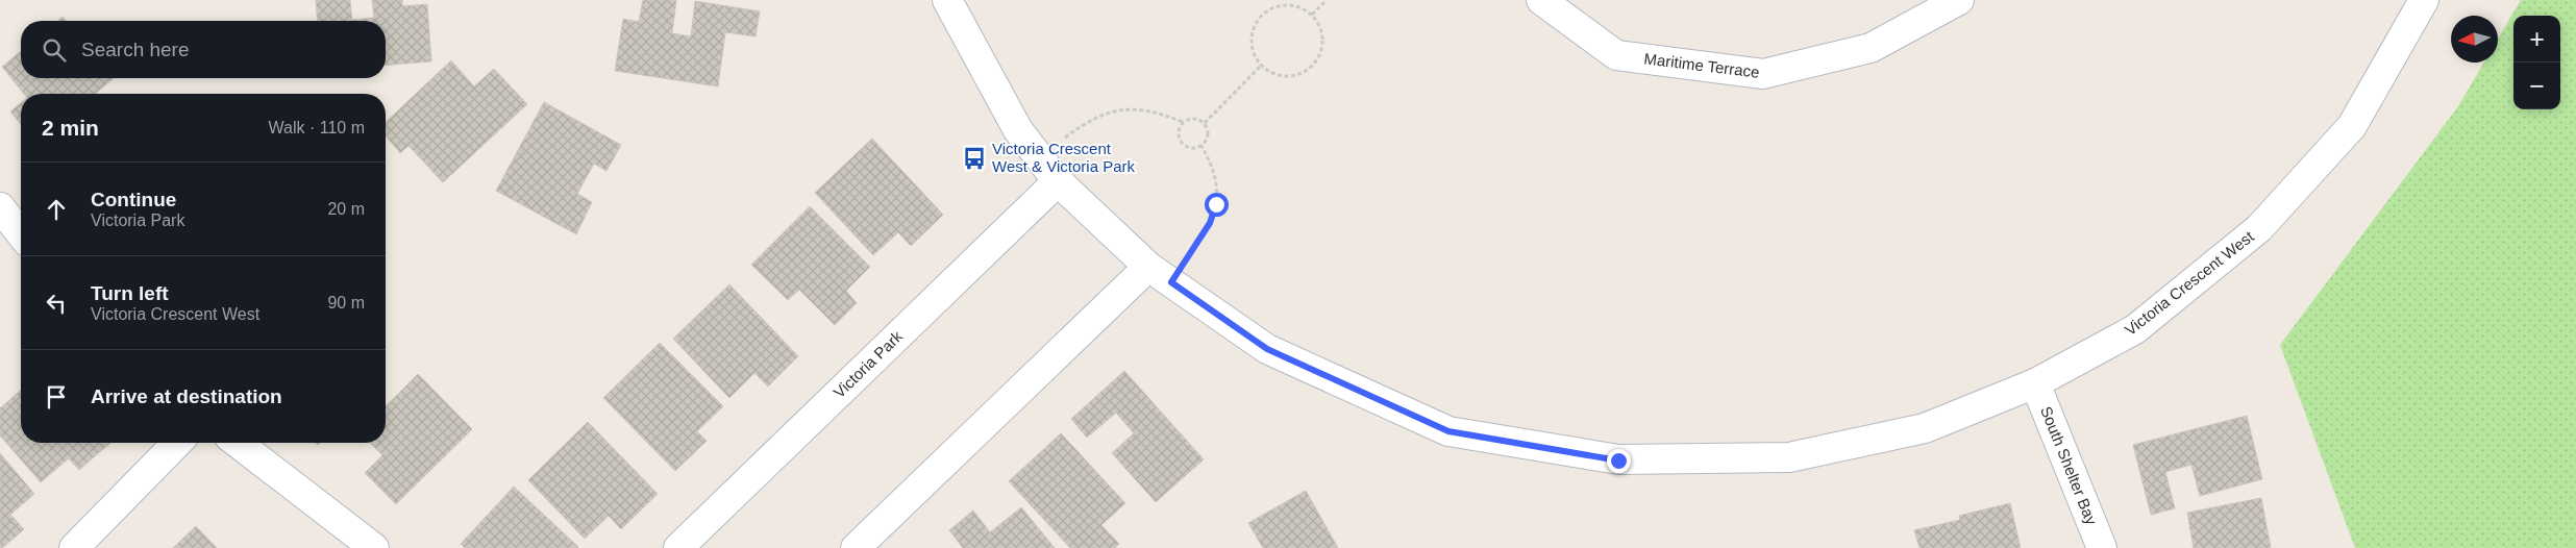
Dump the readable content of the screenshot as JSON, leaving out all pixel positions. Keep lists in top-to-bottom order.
{
  "streets": {
    "street": [
      "Maritime Terrace",
      "Victoria Crescent West",
      "Victoria Park",
      "South Shelter Bay"
    ]
  },
  "crossings": [
    ["Victoria Crescent West", "Victoria Park"],
    ["Victoria Crescent West", "South Shelter Bay"]
  ],
  "places": {
    "bus stop": ["Victoria Crescent West & Victoria Park"]
  },
  "north": "left",
  "page": {
    "map_buttons": ["+", "−"],
    "search": "Search here",
    "heading": ["2 min", "Walk · 110 m"],
    "list": [
      ["Continue", "Victoria Park", "20 m"],
      ["Turn left", "Victoria Crescent West", "90 m"],
      "Arrive at destination"
    ]
  }
}
